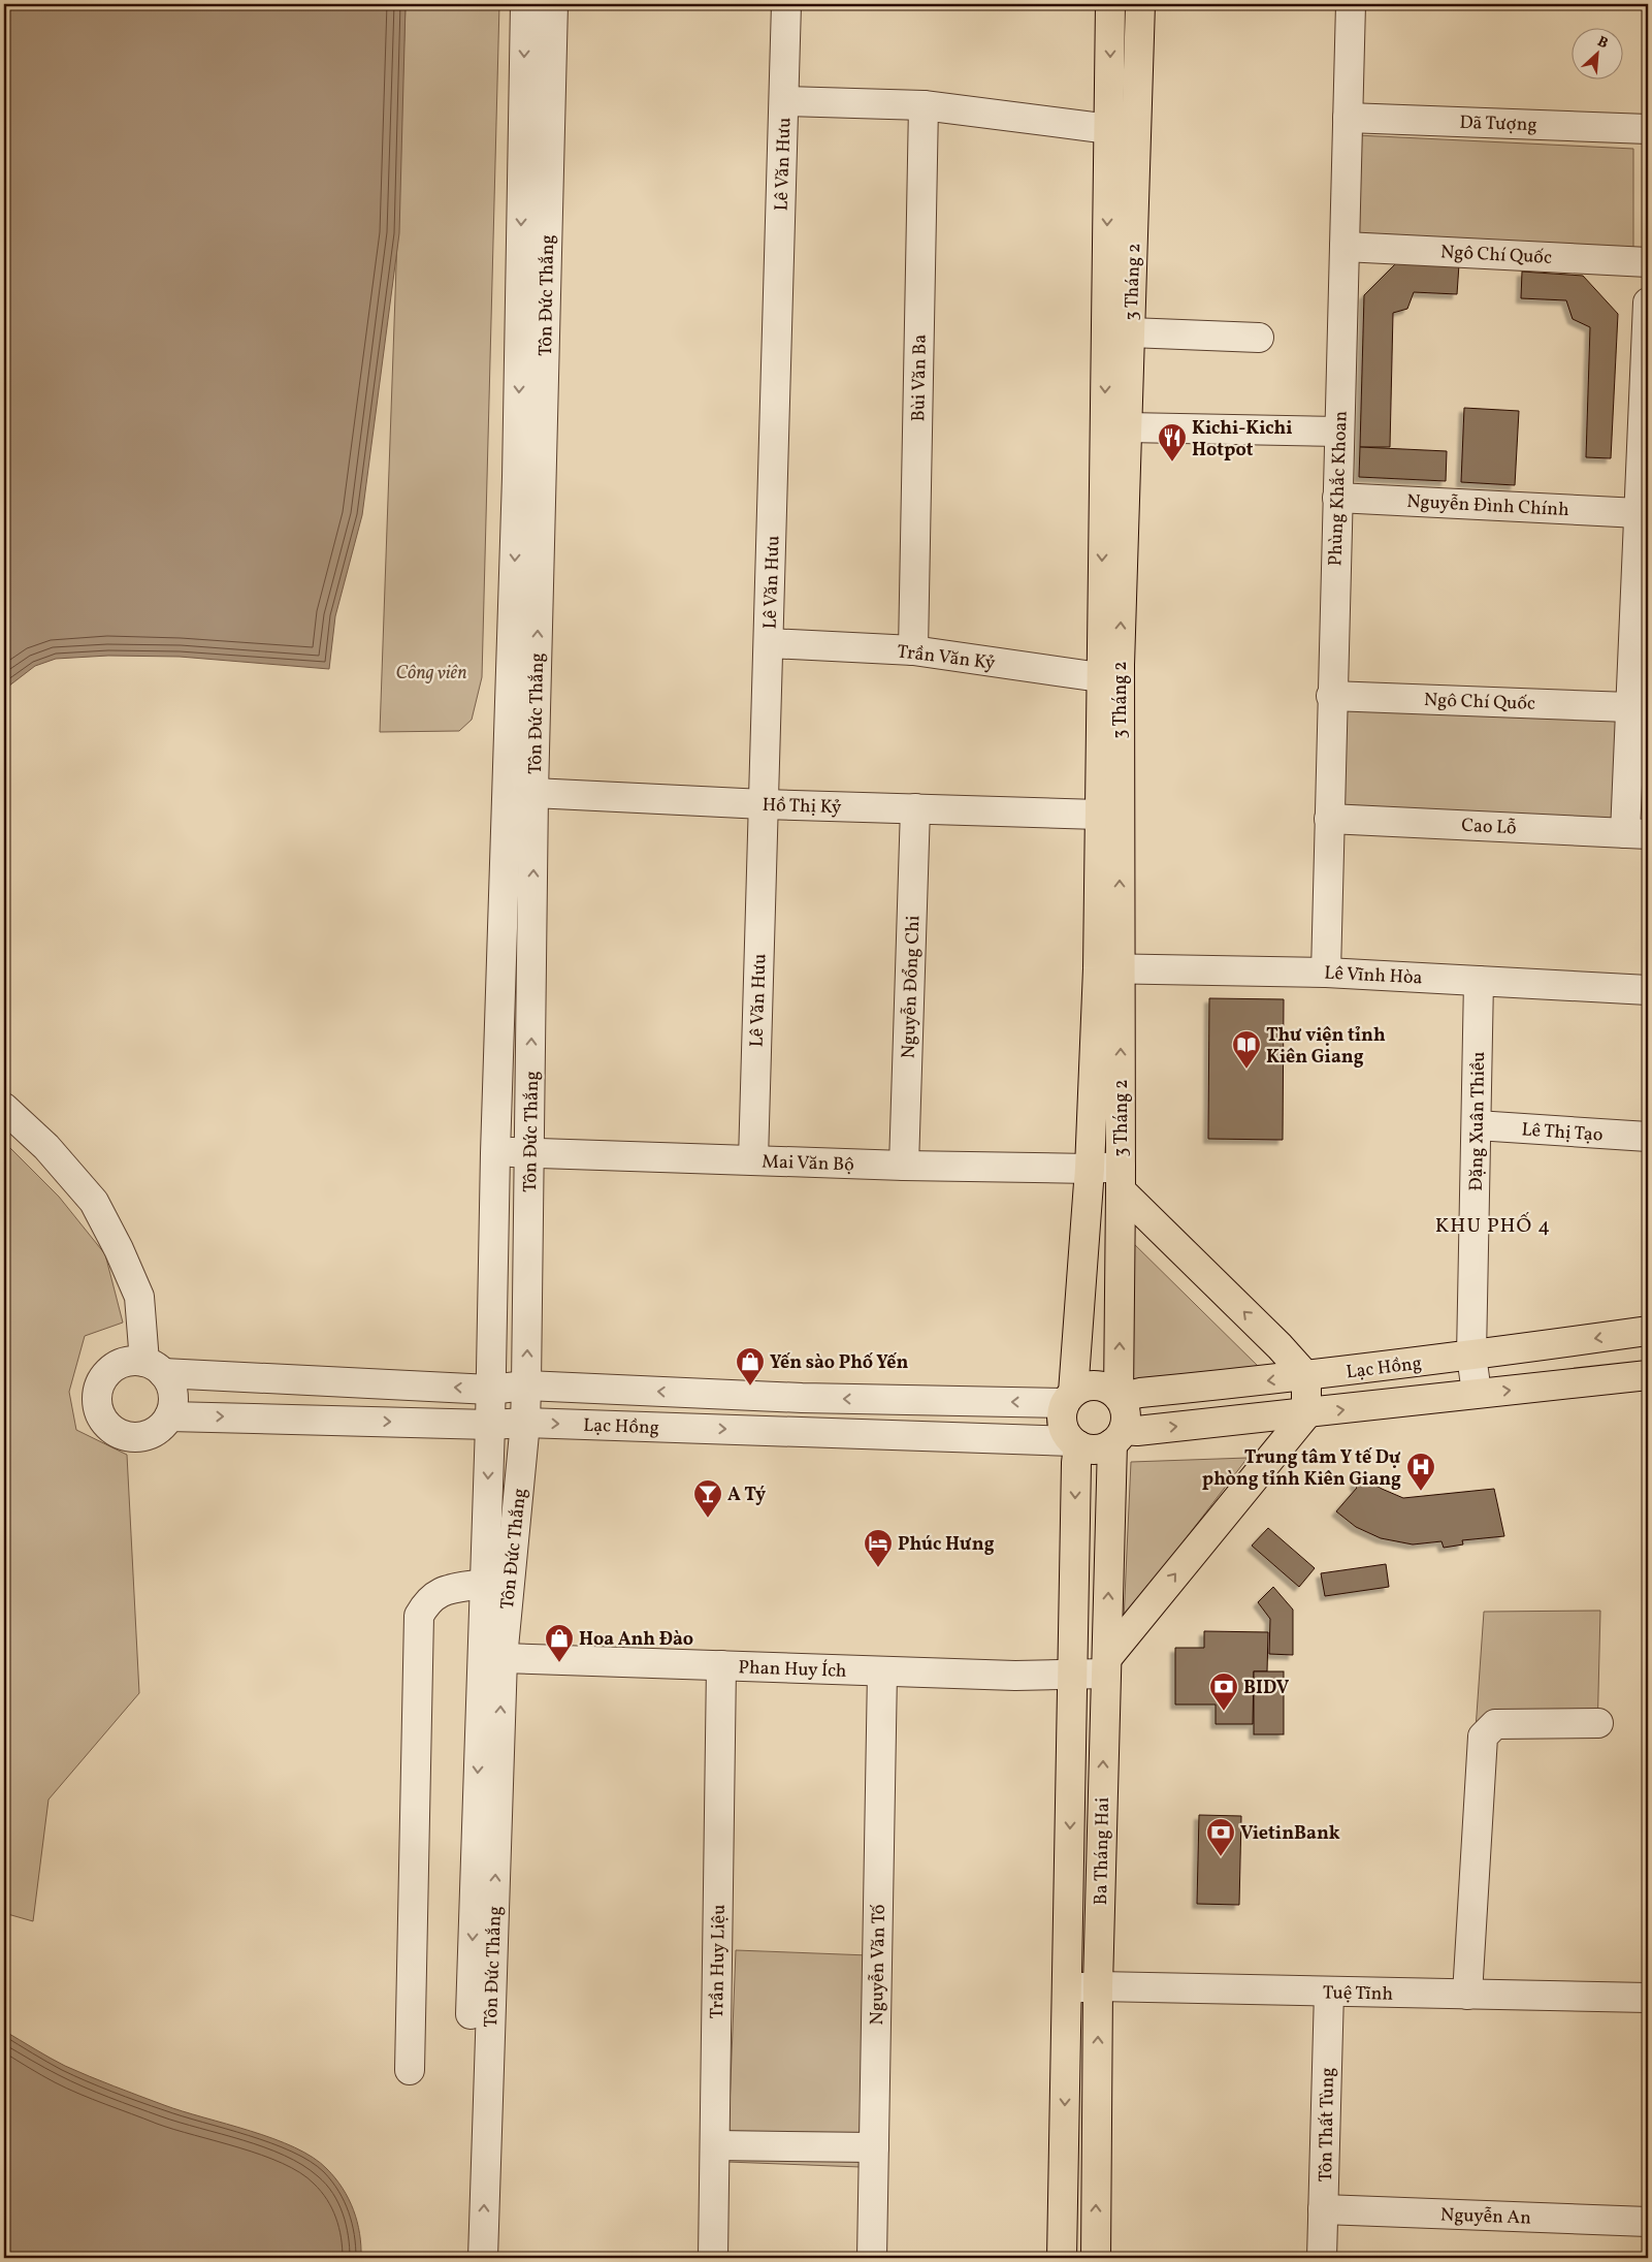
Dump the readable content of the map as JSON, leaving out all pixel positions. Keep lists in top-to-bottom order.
{
  "streets": {
    "main road": ["3 Tháng 2", "Lạc Hồng", "Ba Tháng Hai"],
    "street": [
      "Dã Tượng",
      "Lê Văn Hưu",
      "Ngô Chí Quốc",
      "Tôn Đức Thắng",
      "Bùi Văn Ba",
      "Phùng Khắc Khoan",
      "Nguyễn Đình Chính",
      "Trần Văn Kỷ",
      "Hồ Thị Kỷ",
      "Cao Lỗ",
      "Lê Vĩnh Hòa",
      "Nguyễn Đổng Chi",
      "Đặng Xuân Thiều",
      "Lê Thị Tạo",
      "Mai Văn Bộ",
      "Phan Huy Ích",
      "Trần Huy Liệu",
      "Nguyễn Văn Tố",
      "Tuệ Tĩnh",
      "Tôn Thất Tùng",
      "Nguyễn An"
    ]
  },
  "crossings": [
    ["Dã Tượng", "Phùng Khắc Khoan"],
    ["Lê Văn Hưu", "Trần Văn Kỷ"],
    ["Lê Văn Hưu", "Hồ Thị Kỷ"],
    ["Lê Văn Hưu", "Mai Văn Bộ"],
    ["Ngô Chí Quốc", "Phùng Khắc Khoan"],
    ["3 Tháng 2", "Trần Văn Kỷ"],
    ["3 Tháng 2", "Hồ Thị Kỷ"],
    ["3 Tháng 2", "Lê Vĩnh Hòa"],
    ["3 Tháng 2", "Mai Văn Bộ"],
    ["3 Tháng 2", "Lạc Hồng"],
    ["3 Tháng 2", "Ba Tháng Hai"],
    ["Tôn Đức Thắng", "Hồ Thị Kỷ"],
    ["Tôn Đức Thắng", "Mai Văn Bộ"],
    ["Tôn Đức Thắng", "Lạc Hồng"],
    ["Tôn Đức Thắng", "Phan Huy Ích"],
    ["Bùi Văn Ba", "Trần Văn Kỷ"],
    ["Phùng Khắc Khoan", "Nguyễn Đình Chính"],
    ["Phùng Khắc Khoan", "Cao Lỗ"],
    ["Phùng Khắc Khoan", "Lê Vĩnh Hòa"],
    ["Hồ Thị Kỷ", "Nguyễn Đổng Chi"],
    ["Lê Vĩnh Hòa", "Đặng Xuân Thiều"],
    ["Nguyễn Đổng Chi", "Mai Văn Bộ"],
    ["Đặng Xuân Thiều", "Lê Thị Tạo"],
    ["Đặng Xuân Thiều", "Lạc Hồng"],
    ["Lạc Hồng", "Ba Tháng Hai"],
    ["Phan Huy Ích", "Ba Tháng Hai"],
    ["Phan Huy Ích", "Trần Huy Liệu"],
    ["Phan Huy Ích", "Nguyễn Văn Tố"],
    ["Ba Tháng Hai", "Tuệ Tĩnh"],
    ["Tuệ Tĩnh", "Tôn Thất Tùng"],
    ["Tôn Thất Tùng", "Nguyễn An"]
  ],
  "districts": ["KHU PHỐ 4"],
  "parks": ["Công viên"],
  "places": {
    "restaurant": ["Kichi-Kichi Hotpot"],
    "library": ["Thư viện tỉnh Kiên Giang"],
    "shop": ["Yến sào Phố Yến", "Hoa Anh Đào"],
    "hospital": ["Trung tâm Y tế Dự phòng tỉnh Kiên Giang"],
    "bar": ["A Tý"],
    "hotel": ["Phúc Hưng"],
    "bank": ["BIDV", "VietinBank"]
  },
  "north": "top right"
}
